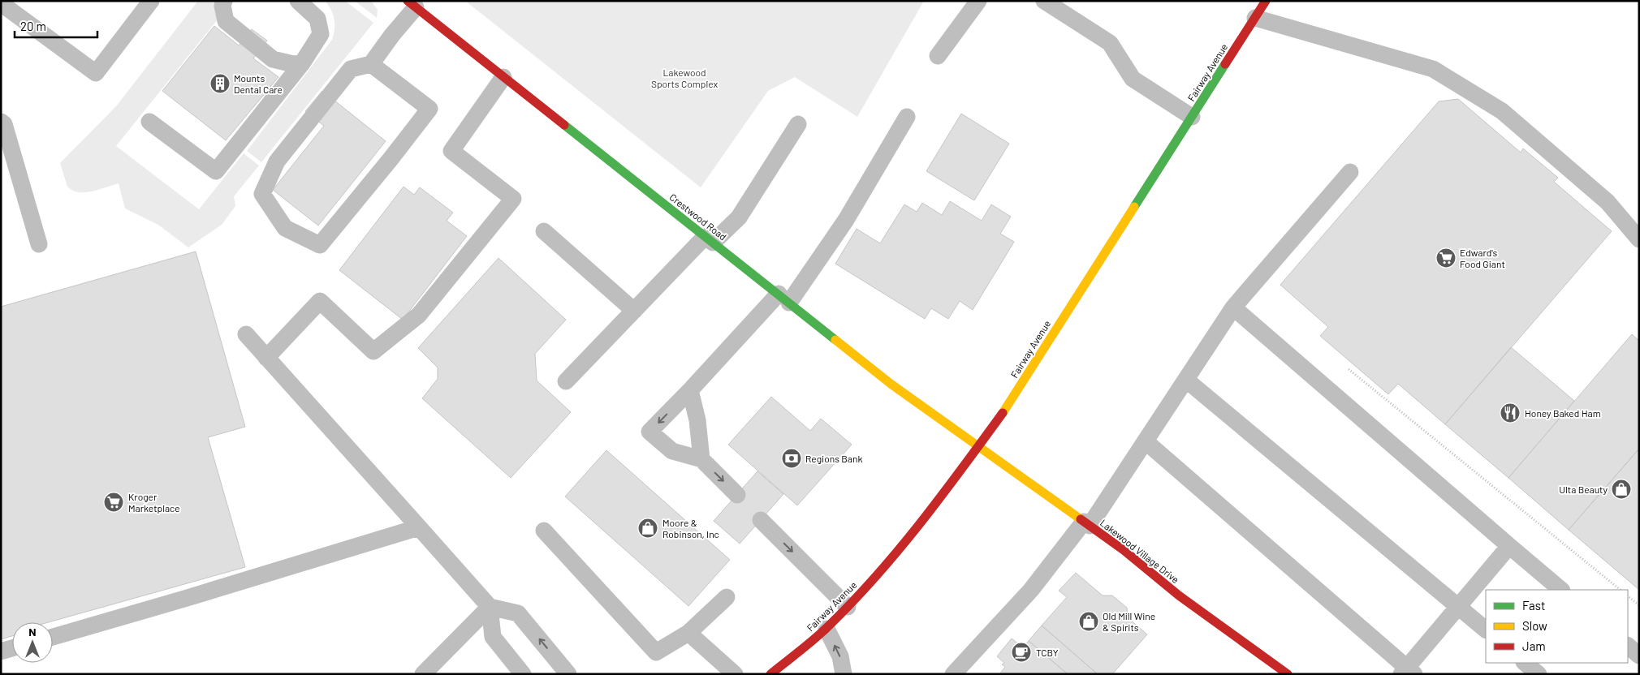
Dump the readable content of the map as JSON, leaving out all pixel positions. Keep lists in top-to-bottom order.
{
  "streets": {
    "street": ["Fairway Avenue", "Crestwood Road", "Lakewood Village Drive"]
  },
  "crossings": [
    ["Fairway Avenue", "Crestwood Road"],
    ["Fairway Avenue", "Lakewood Village Drive"],
    ["Crestwood Road", "Lakewood Village Drive"]
  ],
  "parks": ["Lakewood Sports Complex"],
  "places": {
    "building": ["Mounts Dental Care"],
    "supermarket": ["Edward's Food Giant", "Kroger Marketplace"],
    "restaurant": ["Honey Baked Ham"],
    "bank": ["Regions Bank"],
    "shop": ["Ulta Beauty", "Moore & Robinson, Inc", "Old Mill Wine & Spirits"],
    "cafe": ["TCBY"]
  },
  "legend": ["Fast", "Slow", "Jam"],
  "scale_bar": "20 m",
  "north": "top"
}
